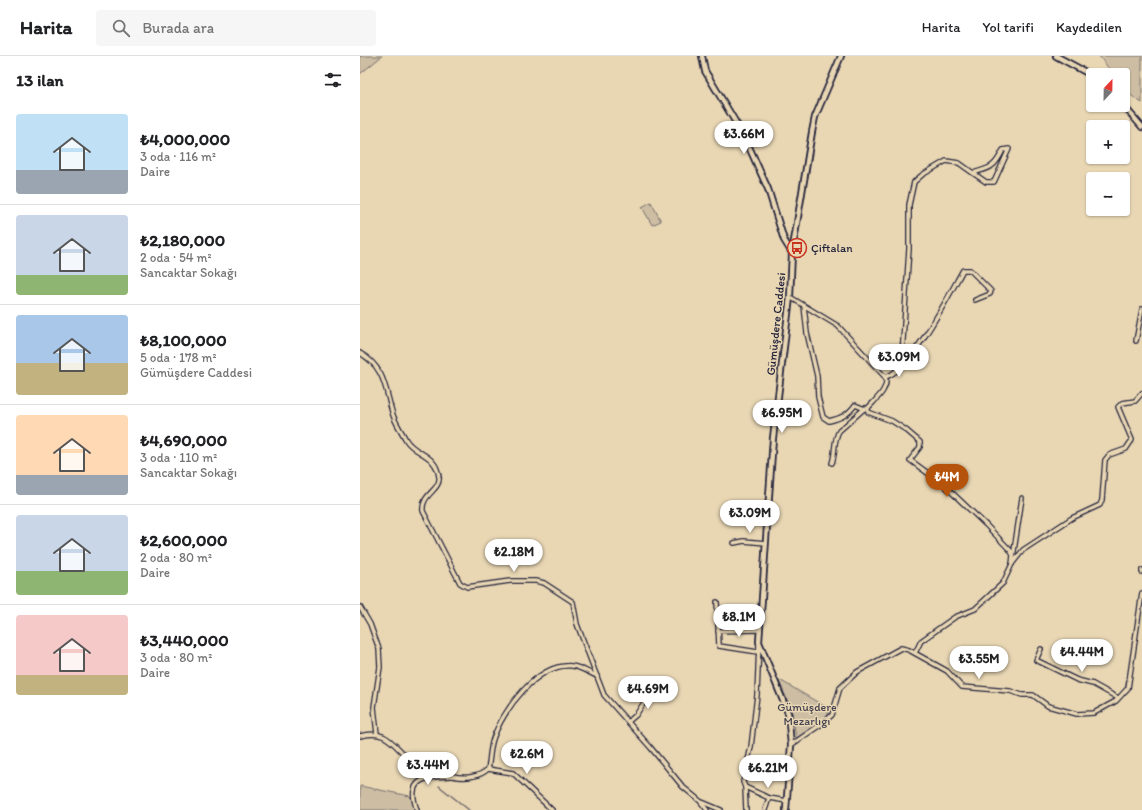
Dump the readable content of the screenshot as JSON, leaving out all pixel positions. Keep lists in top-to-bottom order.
{
  "streets": {
    "street": ["Gümüşdere Caddesi"]
  },
  "parks": ["Gümüşdere Mezarlığı"],
  "places": {
    "bus stop": ["Çiftalan"]
  },
  "north": "top",
  "page": {
    "header": "Harita",
    "search": "Burada ara",
    "nav": ["Harita", "Yol tarifi", "Kaydedilen"],
    "heading": "13 ilan",
    "map_buttons": ["+", "−"],
    "list": [
      {
        "name": "₺4,000,000",
        "note": "3 oda · 116 m² · Daire"
      },
      {
        "name": "₺2,180,000",
        "note": "2 oda · 54 m² · Sancaktar Sokağı"
      },
      {
        "name": "₺8,100,000",
        "note": "5 oda · 178 m² · Gümüşdere Caddesi"
      },
      {
        "name": "₺4,690,000",
        "note": "3 oda · 110 m² · Sancaktar Sokağı"
      },
      {
        "name": "₺2,600,000",
        "note": "2 oda · 80 m² · Daire"
      },
      {
        "name": "₺3,440,000",
        "note": "3 oda · 80 m² · Daire"
      }
    ],
    "price": [
      "₺3.66M",
      "₺3.09M",
      "₺6.95M",
      "₺4M",
      "₺3.09M",
      "₺2.18M",
      "₺8.1M",
      "₺4.44M",
      "₺3.55M",
      "₺4.69M",
      "₺2.6M",
      "₺3.44M",
      "₺6.21M"
    ]
  }
}
